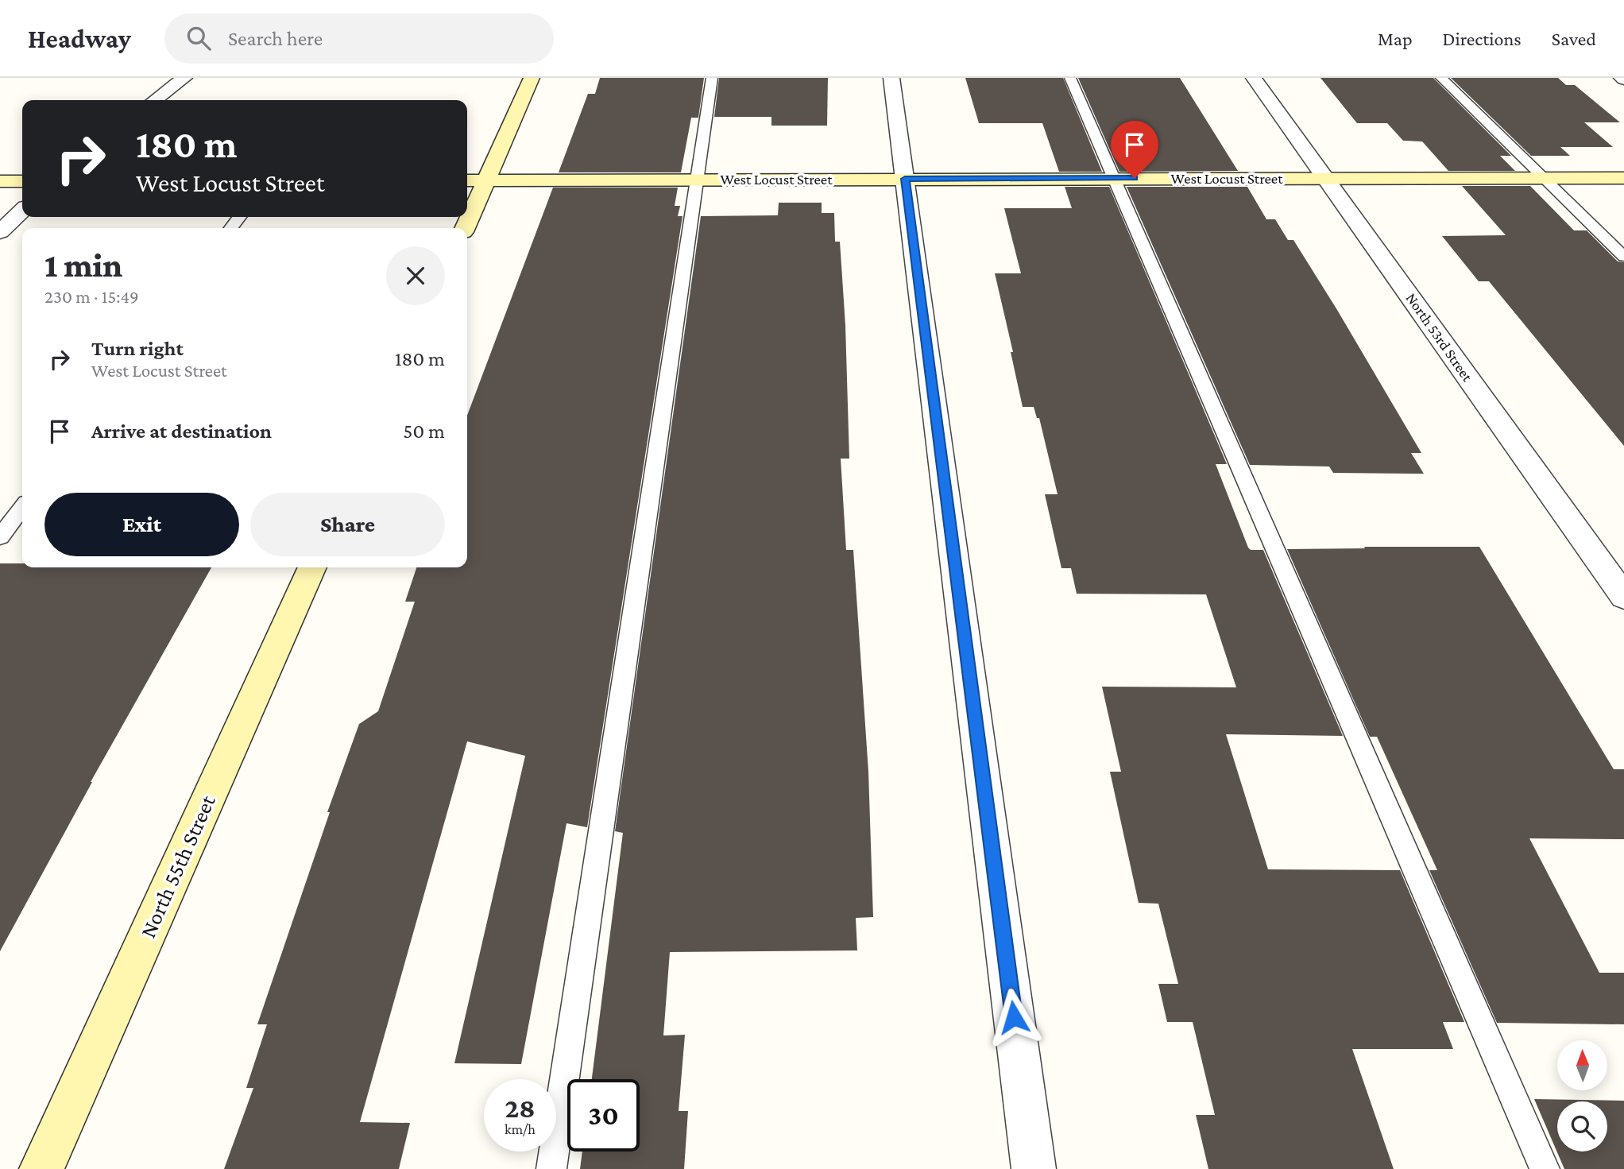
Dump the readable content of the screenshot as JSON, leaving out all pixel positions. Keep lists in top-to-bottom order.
{
  "streets": {
    "street": ["West Locust Street", "North 53rd Street", "North 55th Street"]
  },
  "crossings": [
    ["West Locust Street", "North 53rd Street"]
  ],
  "north": "top",
  "page": {
    "header": "Headway",
    "search": "Search here",
    "nav": ["Map", "Directions", "Saved"],
    "turn": ["180 m", "West Locust Street"],
    "heading": ["1 min", "230 m · 15:49"],
    "list": [
      {
        "name": "Turn right",
        "note": "West Locust Street",
        "value": "180 m"
      },
      {
        "name": "Arrive at destination",
        "value": "50 m"
      }
    ],
    "buttons": ["Exit", "Share"],
    "speed": "28 km/h",
    "limit": "30"
  }
}
